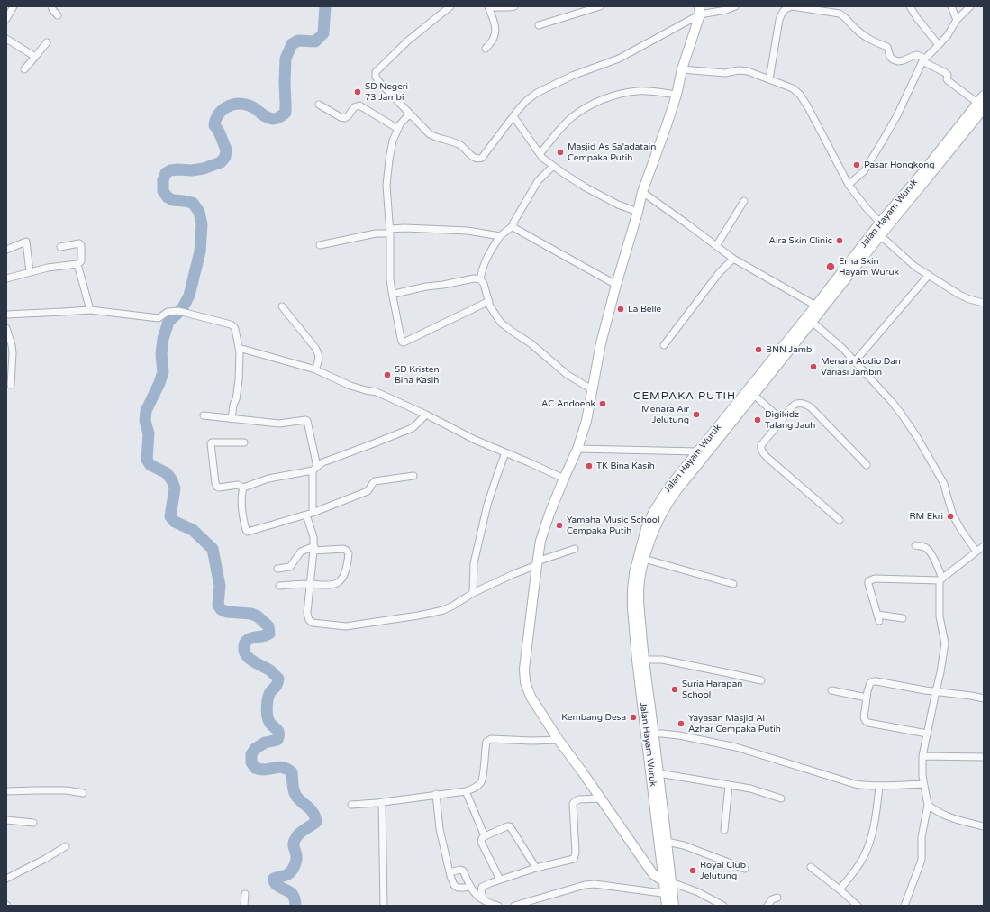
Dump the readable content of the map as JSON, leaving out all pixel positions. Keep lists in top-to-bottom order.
{
  "streets": {
    "main road": ["Jalan Hayam Wuruk"]
  },
  "districts": ["CEMPAKA PUTIH"],
  "places": [
    "SD Negeri 73 Jambi",
    "Masjid As Sa'adatain Cempaka Putih",
    "Pasar Hongkong",
    "Aira Skin Clinic",
    "Erha Skin Hayam Wuruk",
    "La Belle",
    "BNN Jambi",
    "Menara Audio Dan Variasi Jambin",
    "SD Kristen Bina Kasih",
    "AC Andoenk",
    "Menara Air Jelutung",
    "Digikidz Talang Jauh",
    "TK Bina Kasih",
    "RM Ekri",
    "Yamaha Music School Cempaka Putih",
    "Suria Harapan School",
    "Kembang Desa",
    "Yayasan Masjid Al Azhar Cempaka Putih",
    "Royal Club Jelutung"
  ]
}
